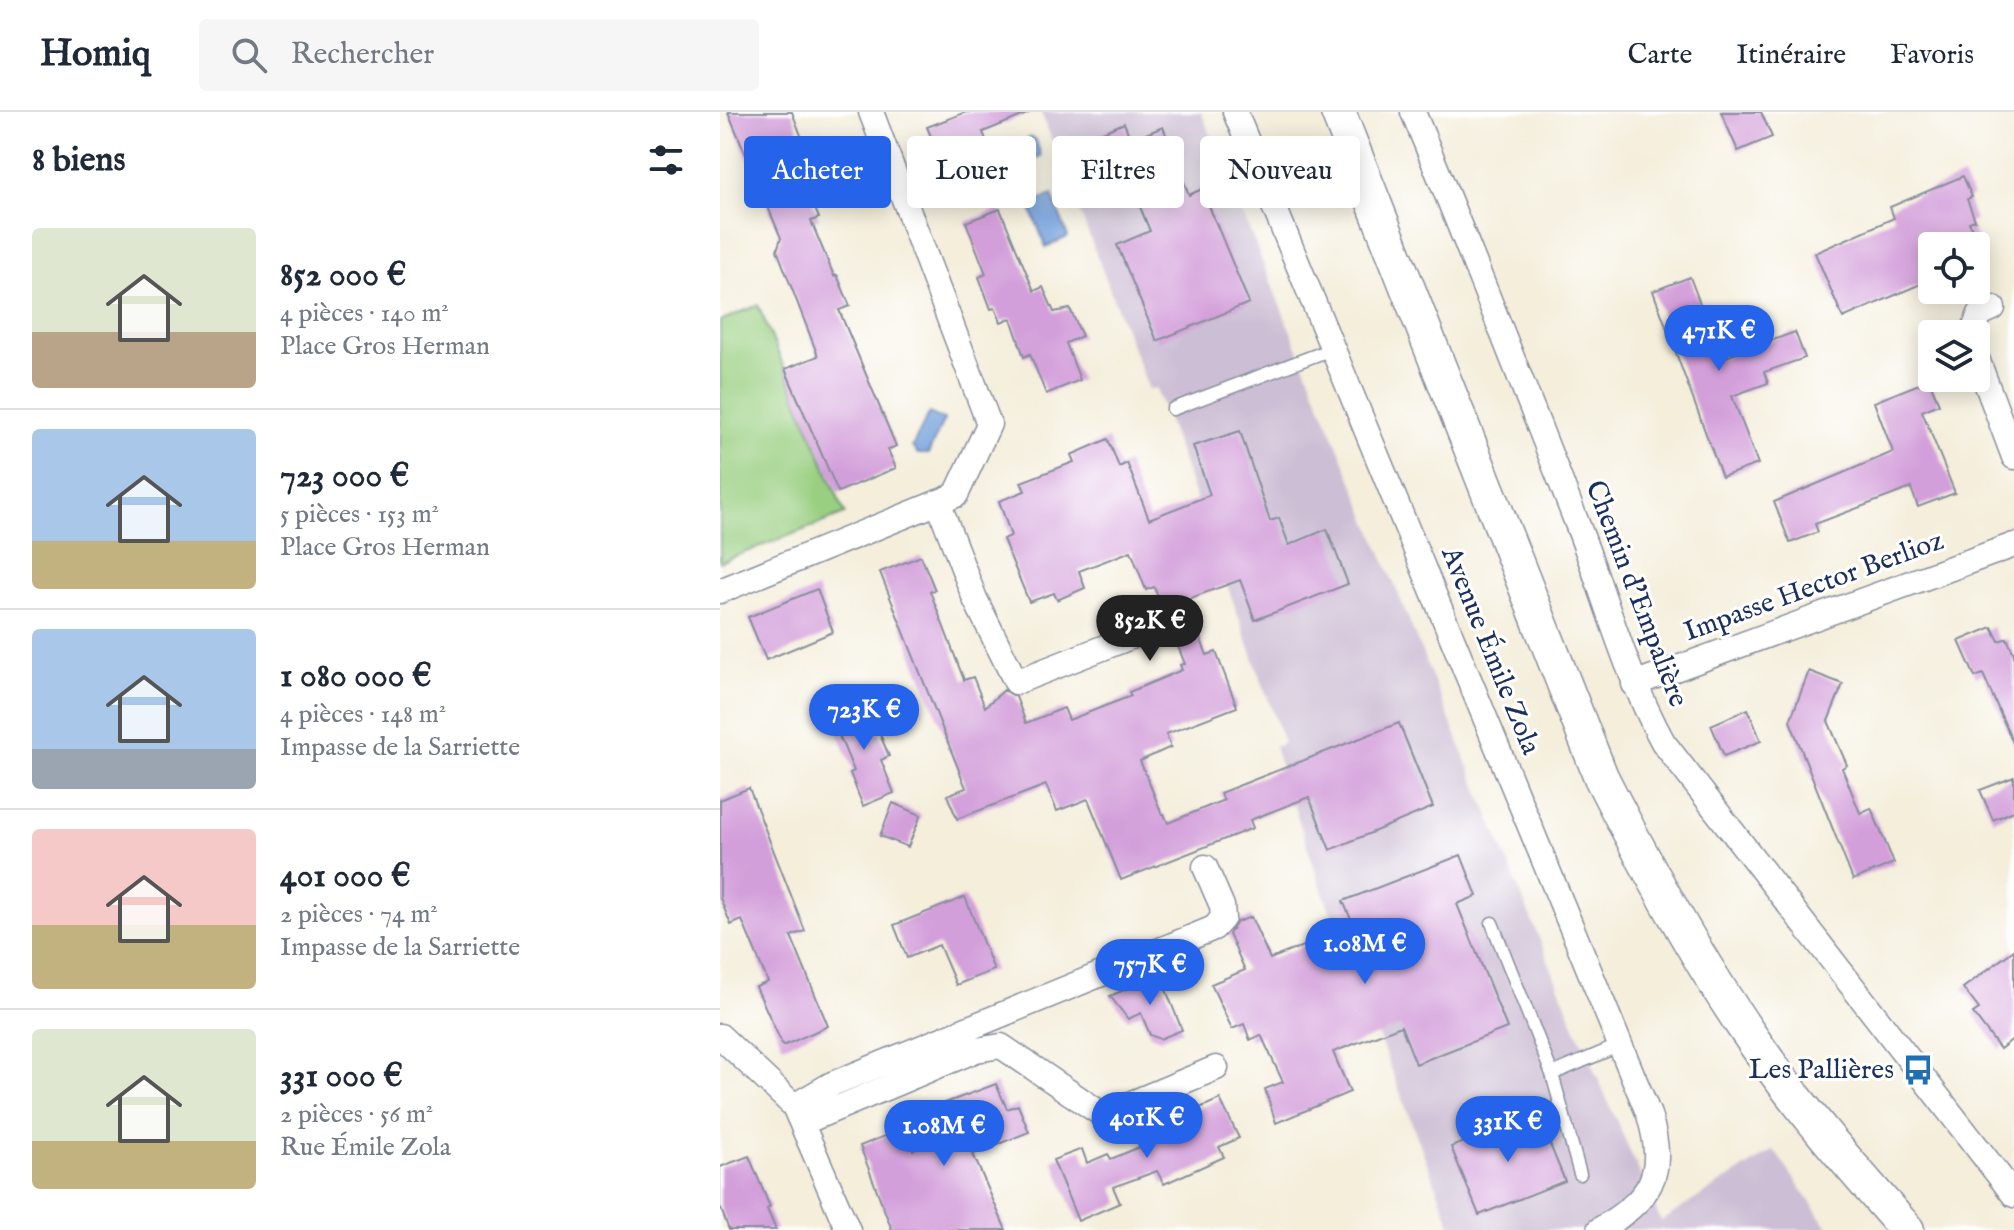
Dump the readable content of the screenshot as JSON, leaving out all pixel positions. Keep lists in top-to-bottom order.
{
  "streets": {
    "street": ["Impasse Hector Berlioz", "Chemin d'Empalière", "Avenue Émile Zola"]
  },
  "crossings": [
    ["Impasse Hector Berlioz", "Chemin d'Empalière"]
  ],
  "places": {
    "bus stop": ["Les Pallières"]
  },
  "page": {
    "header": "Homiq",
    "search": "Rechercher",
    "nav": ["Carte", "Itinéraire", "Favoris"],
    "heading": "8 biens",
    "chip": [
      "Acheter",
      "Louer",
      "Filtres",
      "Nouveau"
    ],
    "list": [
      {
        "name": "852 000 €",
        "note": "4 pièces · 140 m² · Place Gros Herman"
      },
      {
        "name": "723 000 €",
        "note": "5 pièces · 153 m² · Place Gros Herman"
      },
      {
        "name": "1 080 000 €",
        "note": "4 pièces · 148 m² · Impasse de la Sarriette"
      },
      {
        "name": "401 000 €",
        "note": "2 pièces · 74 m² · Impasse de la Sarriette"
      },
      {
        "name": "331 000 €",
        "note": "2 pièces · 56 m² · Rue Émile Zola"
      }
    ],
    "price": [
      "471K €",
      "852K €",
      "723K €",
      "1.08M €",
      "757K €",
      "401K €",
      "331K €",
      "1.08M €"
    ]
  }
}
